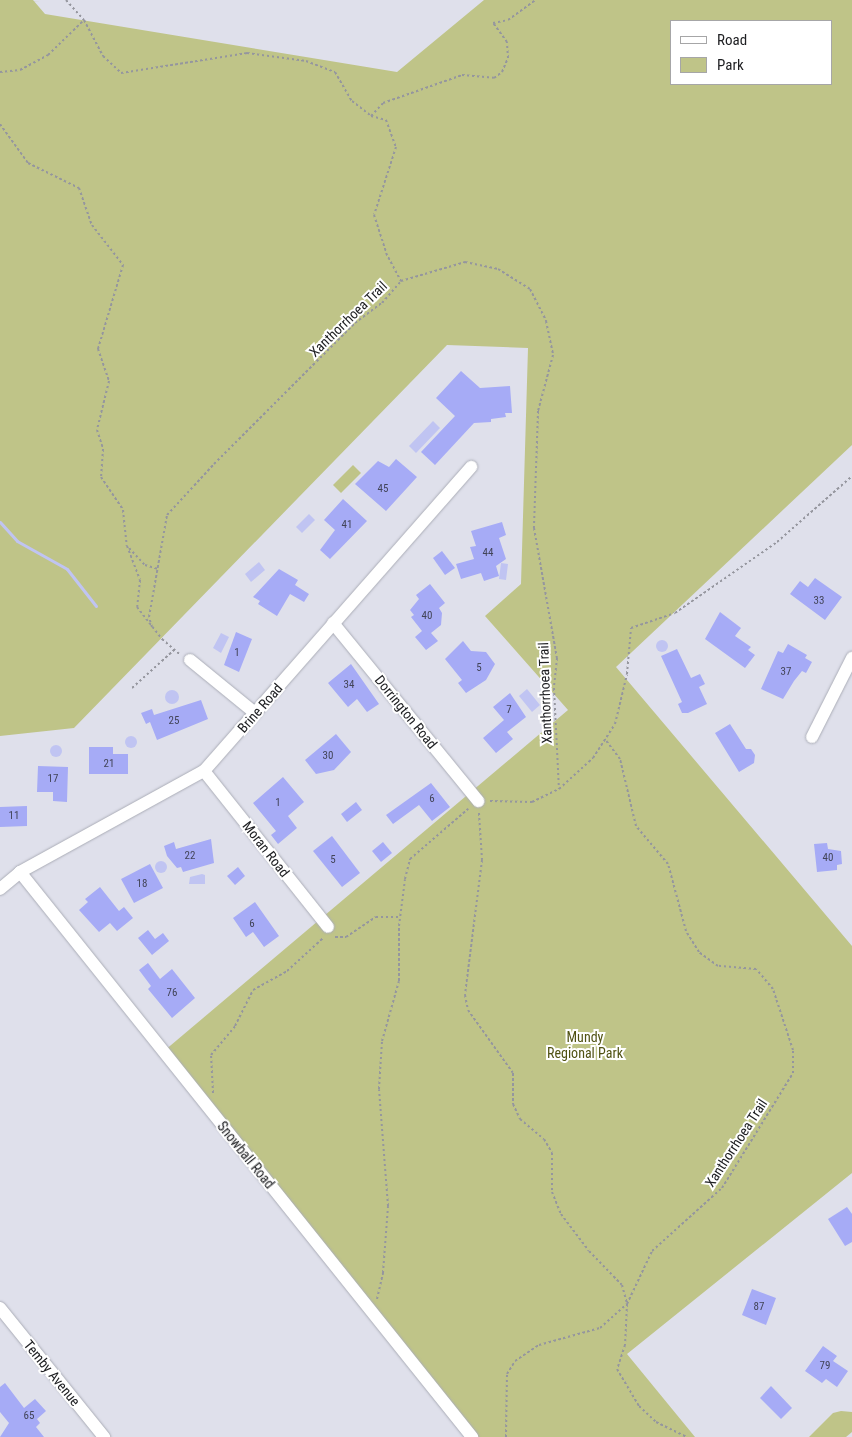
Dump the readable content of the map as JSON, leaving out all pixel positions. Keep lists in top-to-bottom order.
{
  "streets": {
    "street": [
      "Brine Road",
      "Dorrington Road",
      "Moran Road",
      "Snowball Road",
      "Temby Avenue"
    ],
    "path": ["Xanthorrhoea Trail"]
  },
  "crossings": [
    ["Brine Road", "Dorrington Road"],
    ["Brine Road", "Moran Road"],
    ["Brine Road", "Snowball Road"]
  ],
  "parks": ["Mundy Regional Park"],
  "house_numbers": [
    "45",
    "41",
    "44",
    "33",
    "40",
    "1",
    "5",
    "37",
    "34",
    "7",
    "25",
    "30",
    "21",
    "17",
    "6",
    "1",
    "11",
    "22",
    "40",
    "5",
    "18",
    "6",
    "76",
    "87",
    "79",
    "65"
  ],
  "legend": ["Road", "Park"]
}
